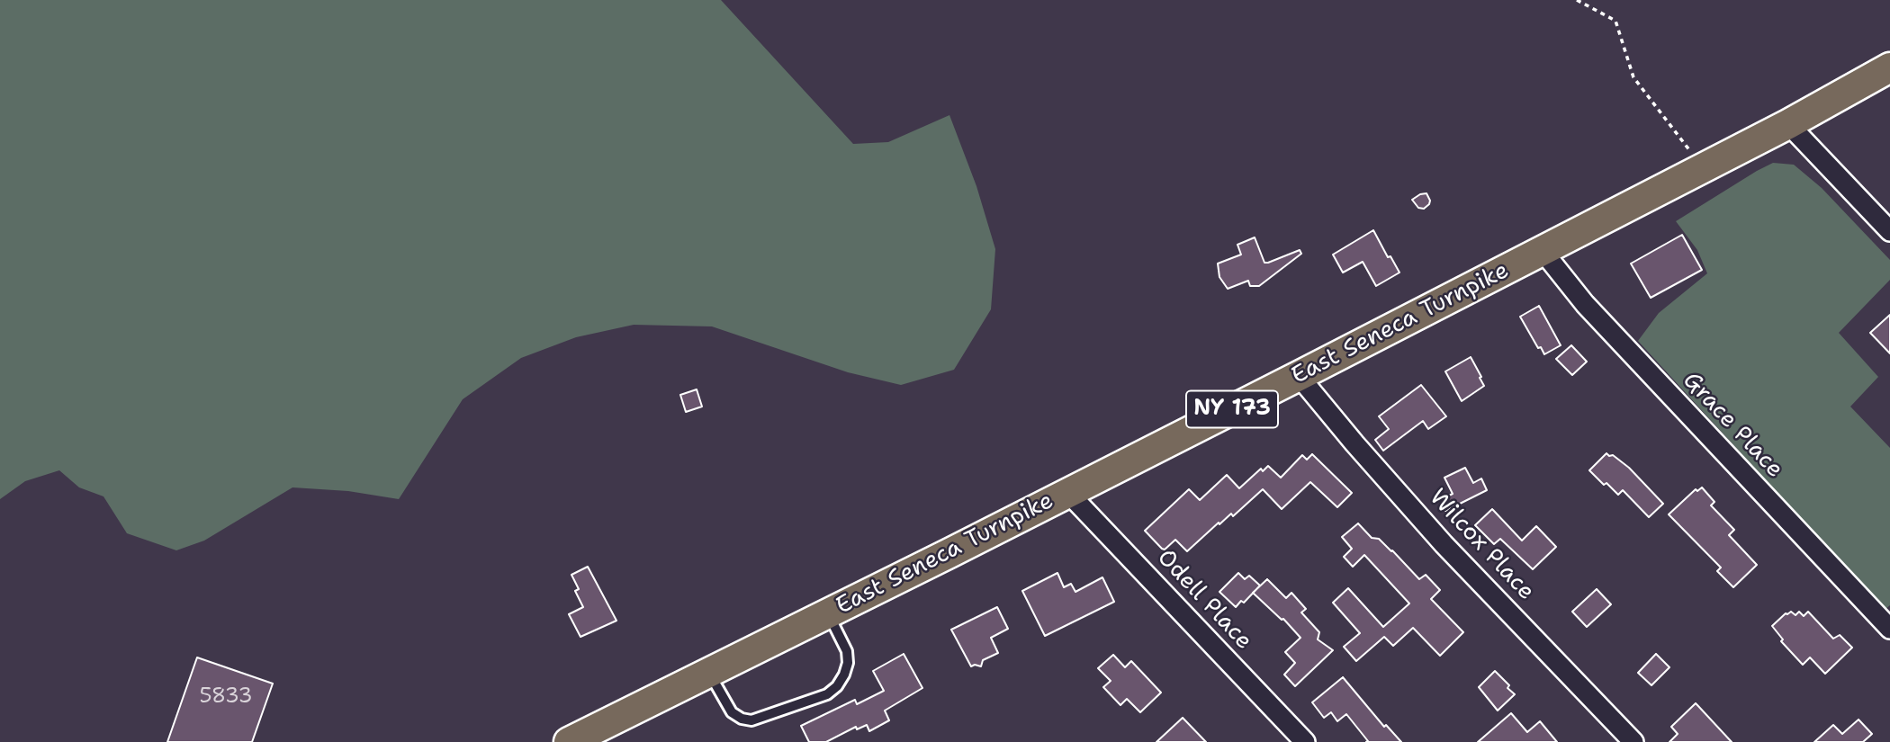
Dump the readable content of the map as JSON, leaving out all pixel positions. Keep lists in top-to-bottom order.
{
  "streets": {
    "main road": ["East Seneca Turnpike", "NY 173"],
    "street": ["Grace Place", "Wilcox Place", "Odell Place"]
  },
  "crossings": [
    ["East Seneca Turnpike", "Grace Place"],
    ["East Seneca Turnpike", "Wilcox Place"],
    ["East Seneca Turnpike", "Odell Place"]
  ],
  "house_numbers": ["5833"]
}
